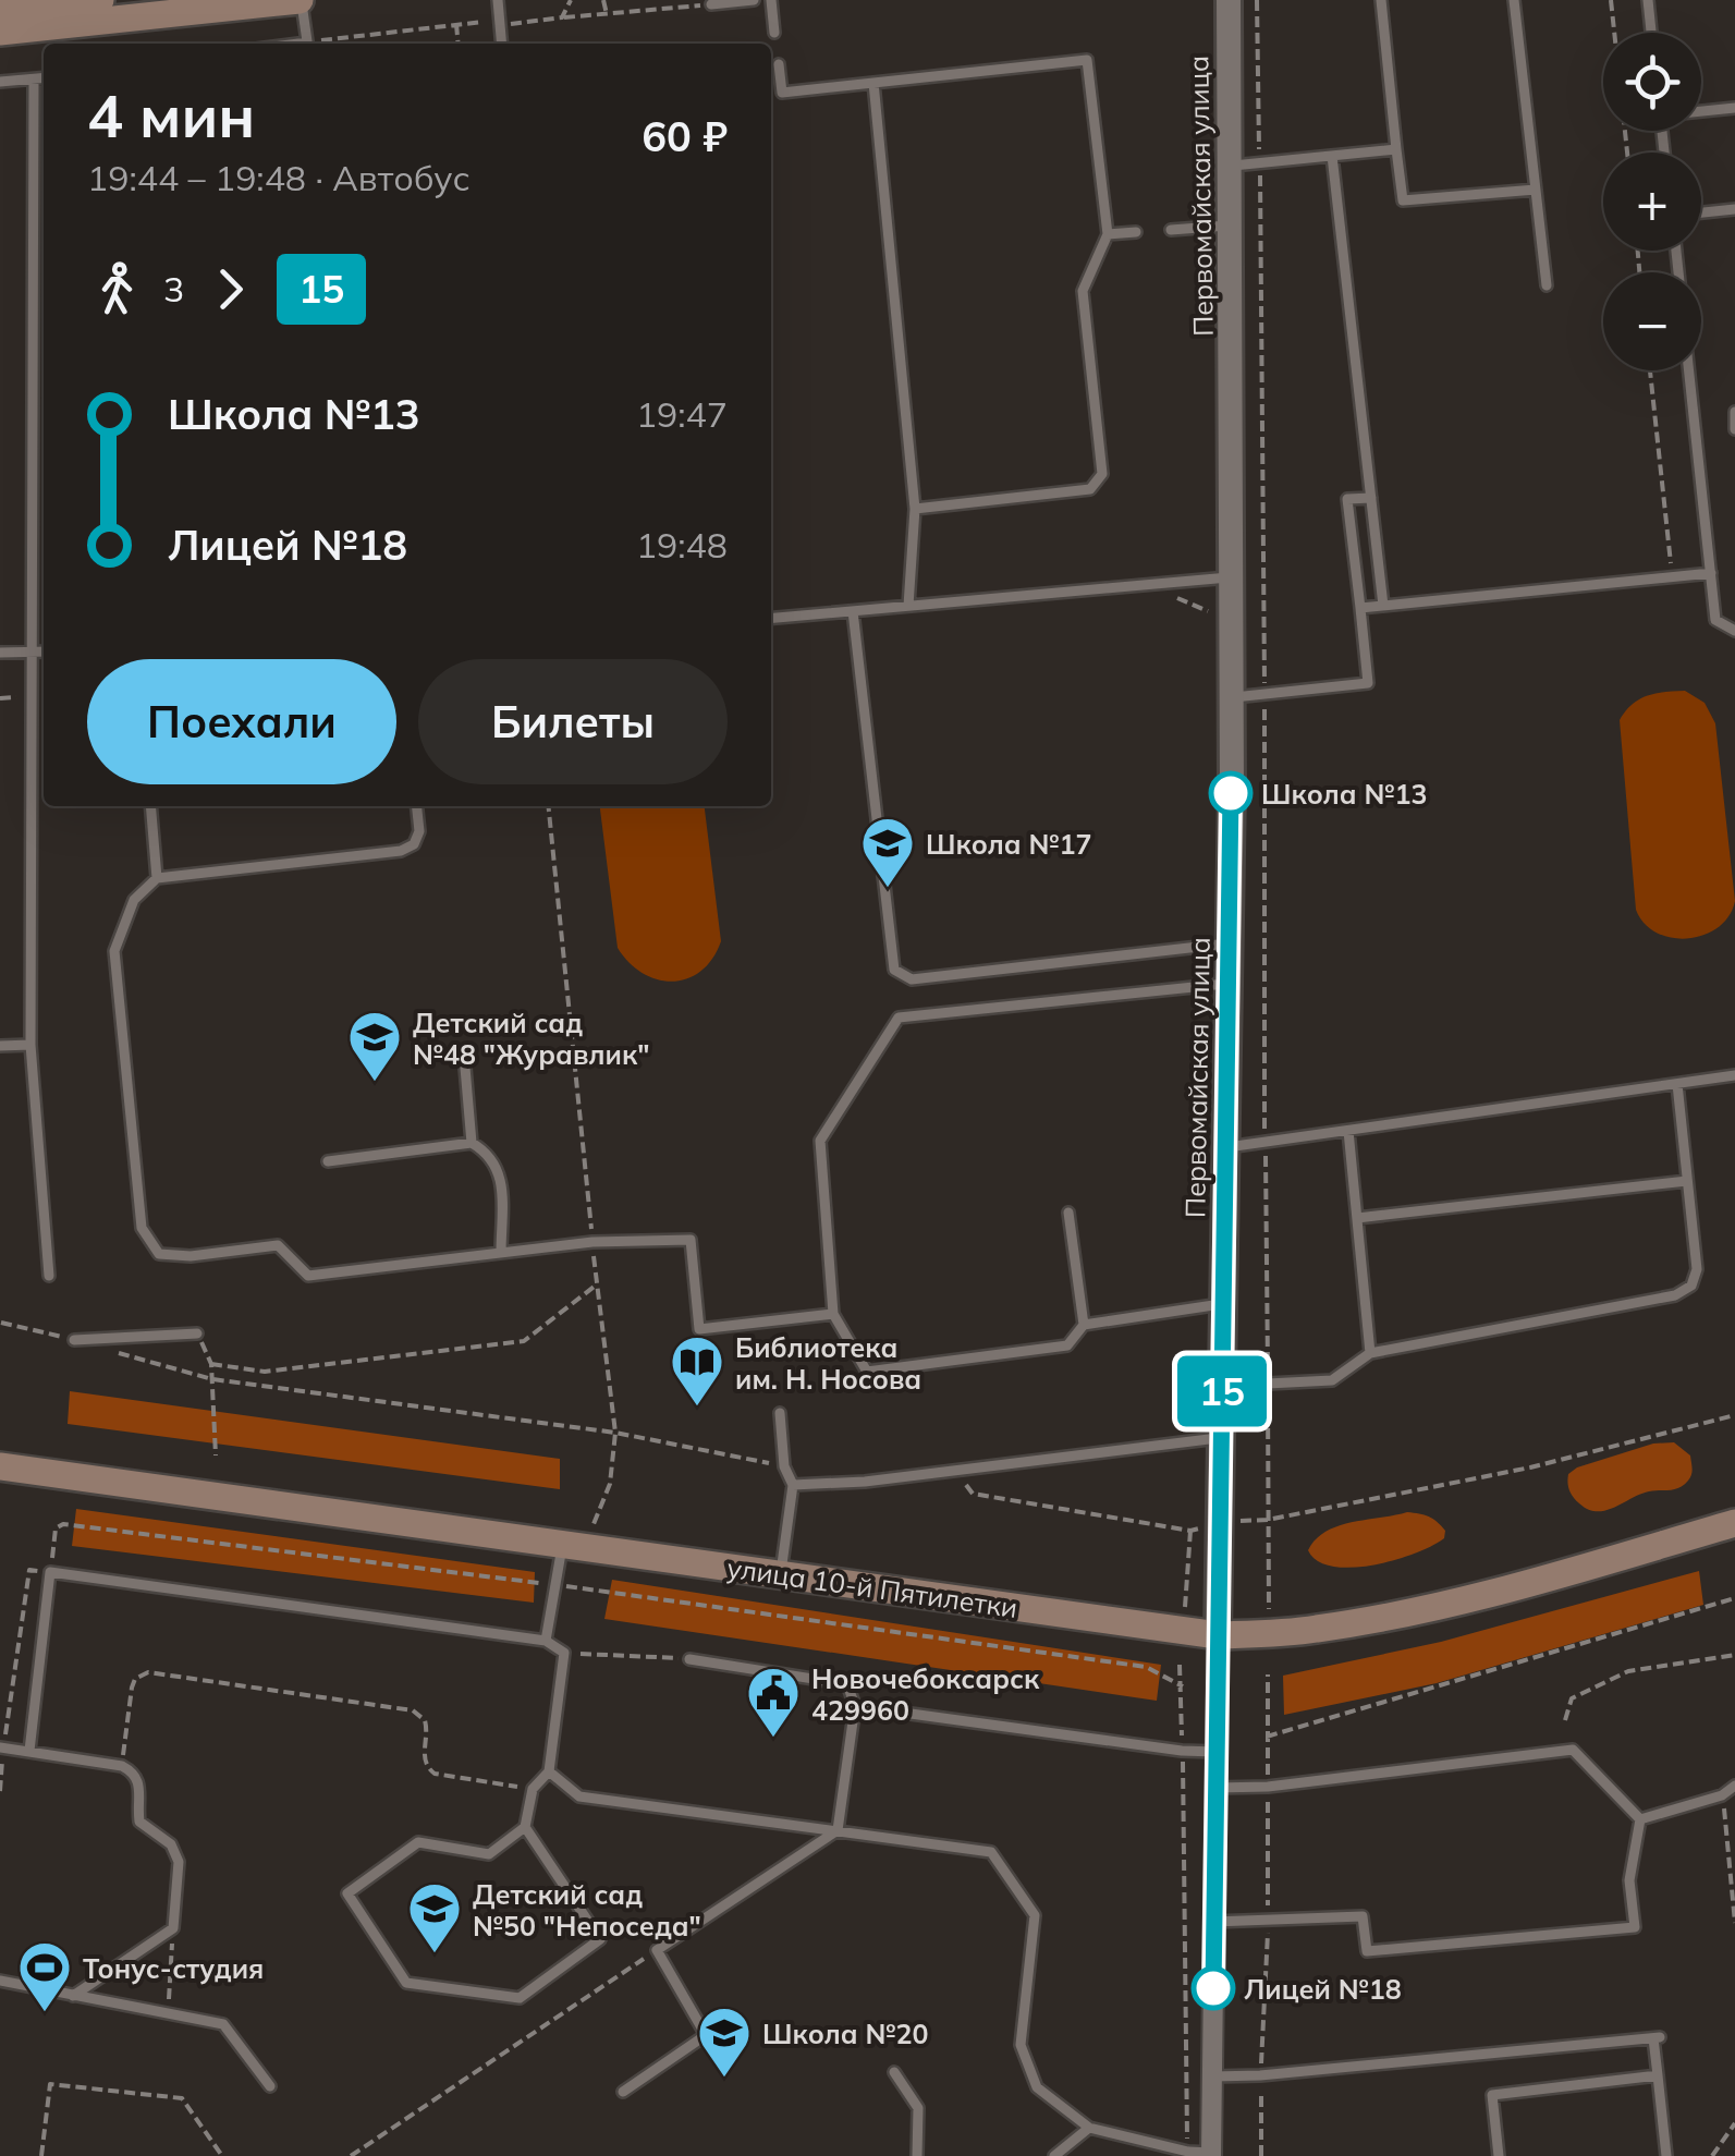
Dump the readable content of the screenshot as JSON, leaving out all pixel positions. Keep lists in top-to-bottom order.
{
  "streets": {
    "main road": ["улица 10-й Пятилетки"],
    "street": ["Первомайская улица"]
  },
  "crossings": [
    ["Первомайская улица", "улица 10-й Пятилетки"]
  ],
  "places": {
    "other": ["Школа №13", "Лицей №18"],
    "school or university": [
      "Школа №17",
      "Детский сад №48 \"Журавлик\"",
      "Детский сад №50 \"Непоседа\"",
      "Школа №20"
    ],
    "library": ["Библиотека им. Н. Носова"],
    "public building": ["Новочебоксарск 429960"],
    "sports": ["Тонус-студия"]
  },
  "lines": ["bus line 15"],
  "page": {
    "on_map": "15",
    "map_buttons": ["+", "−"],
    "heading": ["4 мин", "19:44 – 19:48 · Автобус", "60 ₽"],
    "legs": ["3", "15"],
    "list": [
      {
        "name": "Школа №13",
        "value": "19:47"
      },
      {
        "name": "Лицей №18",
        "value": "19:48"
      }
    ],
    "buttons": ["Поехали", "Билеты"]
  }
}
